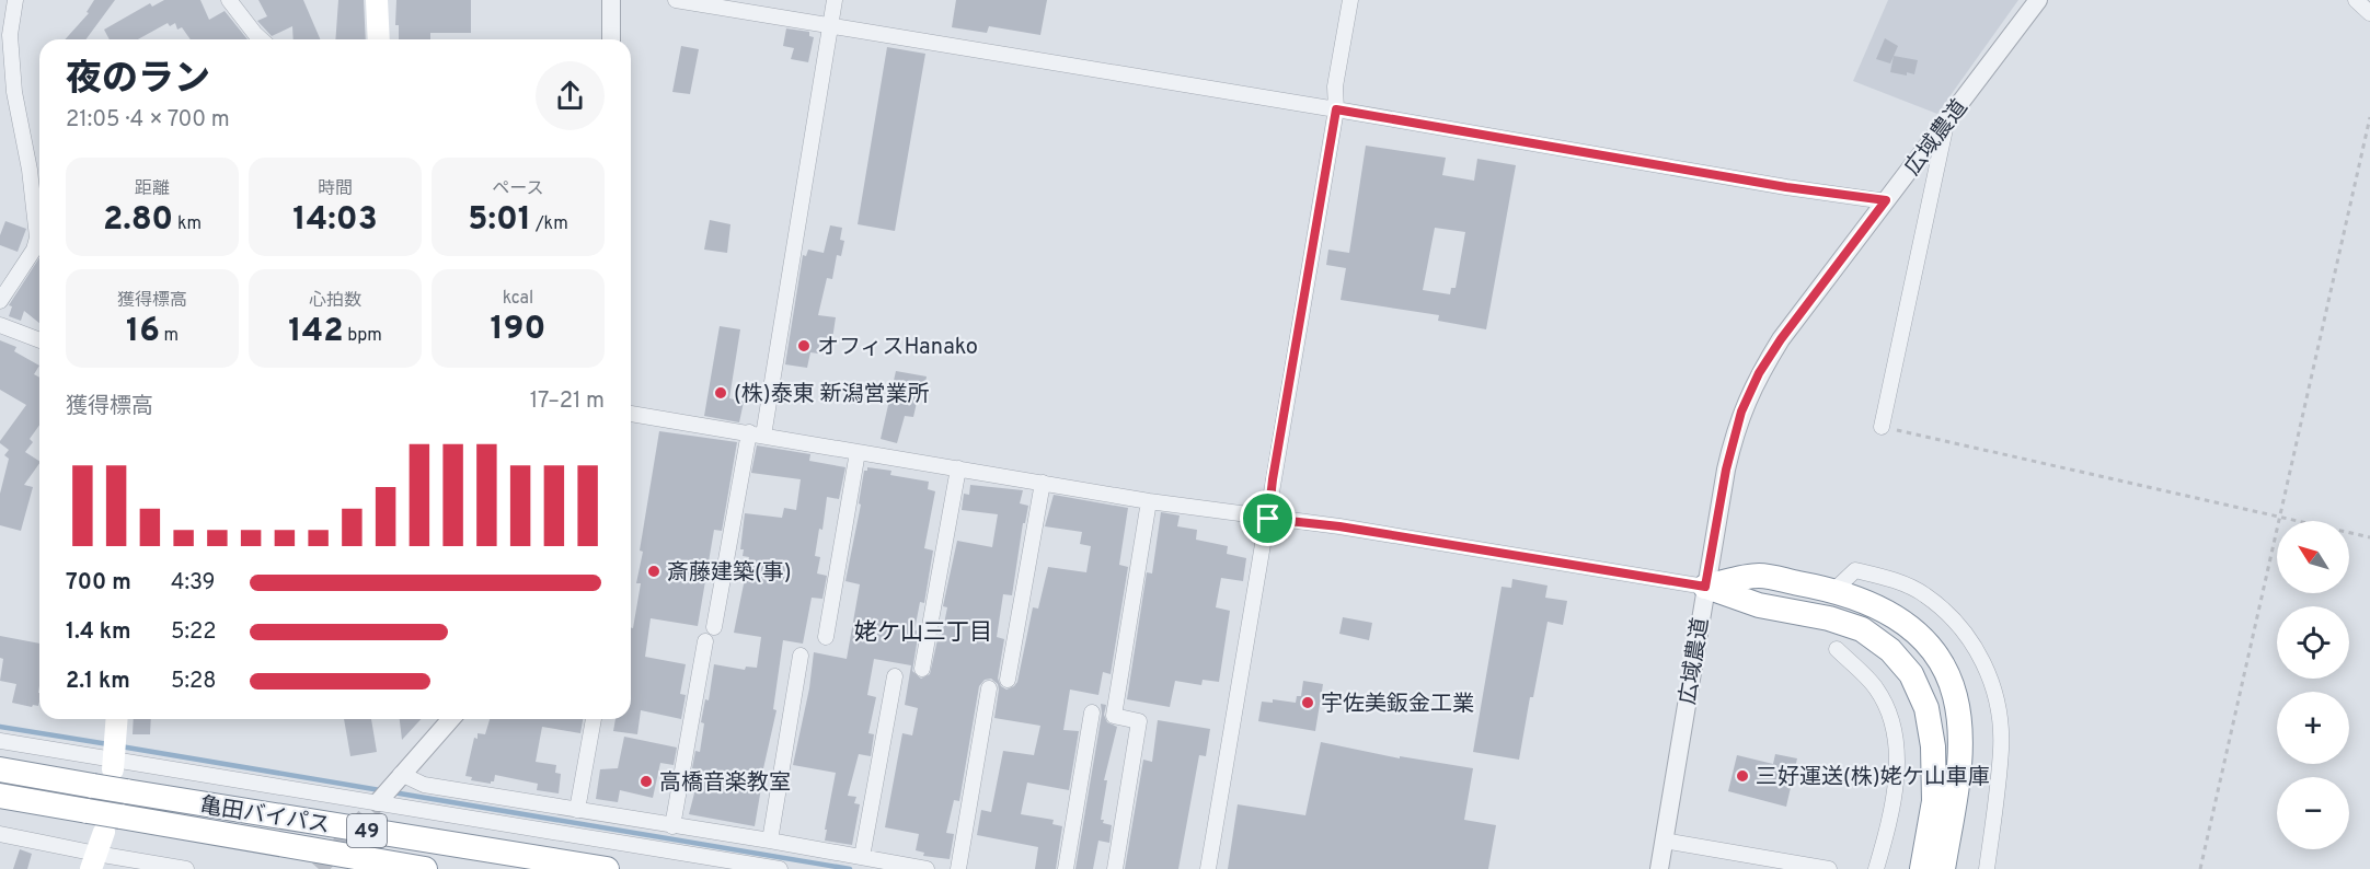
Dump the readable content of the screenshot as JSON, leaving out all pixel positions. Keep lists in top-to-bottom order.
{
  "streets": {
    "highway": ["亀田バイパス", "49"],
    "street": ["広域農道"]
  },
  "districts": ["姥ケ山三丁目"],
  "places": [
    "オフィスHanako",
    "(株)泰東 新潟営業所",
    "斎藤建築(事)",
    "宇佐美鈑金工業",
    "三好運送(株)姥ケ山車庫",
    "高橋音楽教室"
  ],
  "north": "top left",
  "page": {
    "heading": ["夜のラン", "21:05 · 4 × 700 m"],
    "stats": [
      ["距離", "2.80 km"],
      ["時間", "14:03"],
      ["ペース", "5:01 /km"],
      ["獲得標高", "16 m"],
      ["心拍数", "142 bpm"],
      ["kcal", "190"]
    ],
    "chart": ["獲得標高", "17–21 m"],
    "map_buttons": ["+", "−"],
    "list": [
      {
        "name": "700 m",
        "note": "4:39"
      },
      {
        "name": "1.4 km",
        "note": "5:22"
      },
      {
        "name": "2.1 km",
        "note": "5:28"
      }
    ]
  }
}
